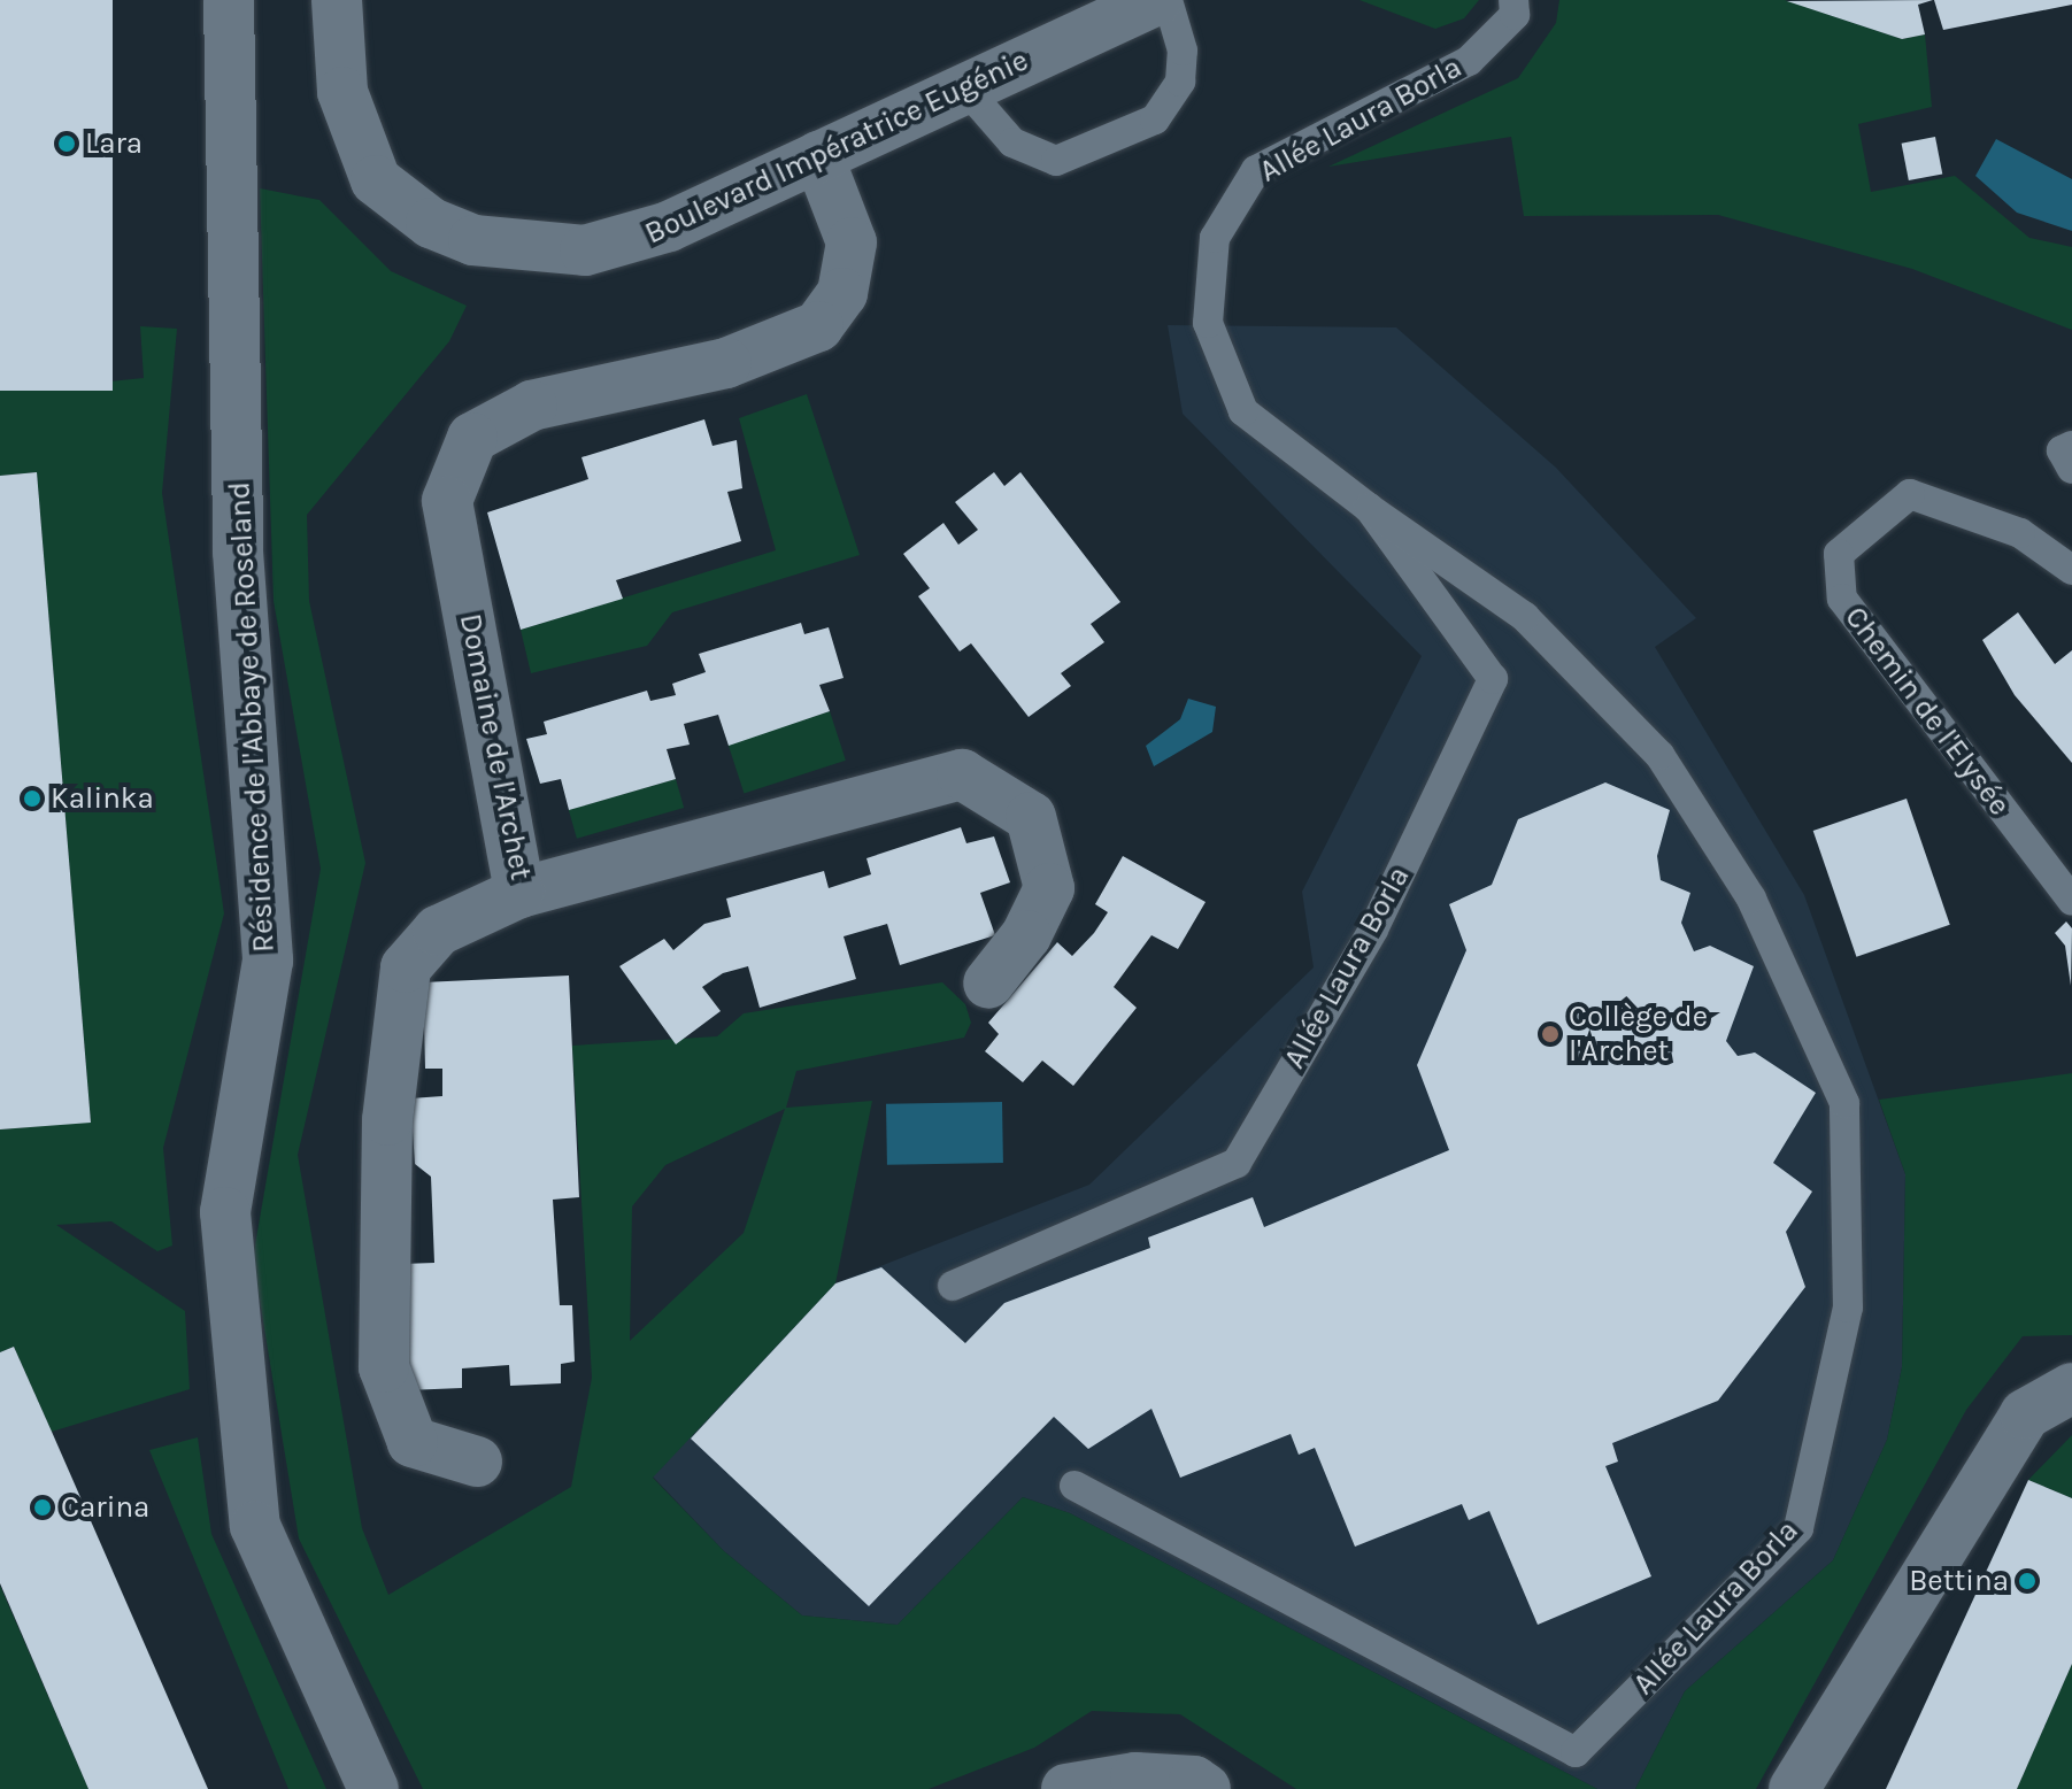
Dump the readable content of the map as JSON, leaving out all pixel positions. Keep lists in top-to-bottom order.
{
  "streets": {
    "street": ["Boulevard Impératrice Eugénie", "Résidence de l'Abbaye de Roseland", "Domaine de l'Archet"],
    "lane": ["Allée Laura Borla", "Chemin de l'Elysée"]
  },
  "crossings": [
    ["Boulevard Impératrice Eugénie", "Domaine de l'Archet"]
  ],
  "places": [
    "Lara",
    "Kalinka",
    "Collège de l'Archet",
    "Carina",
    "Bettina"
  ]
}
